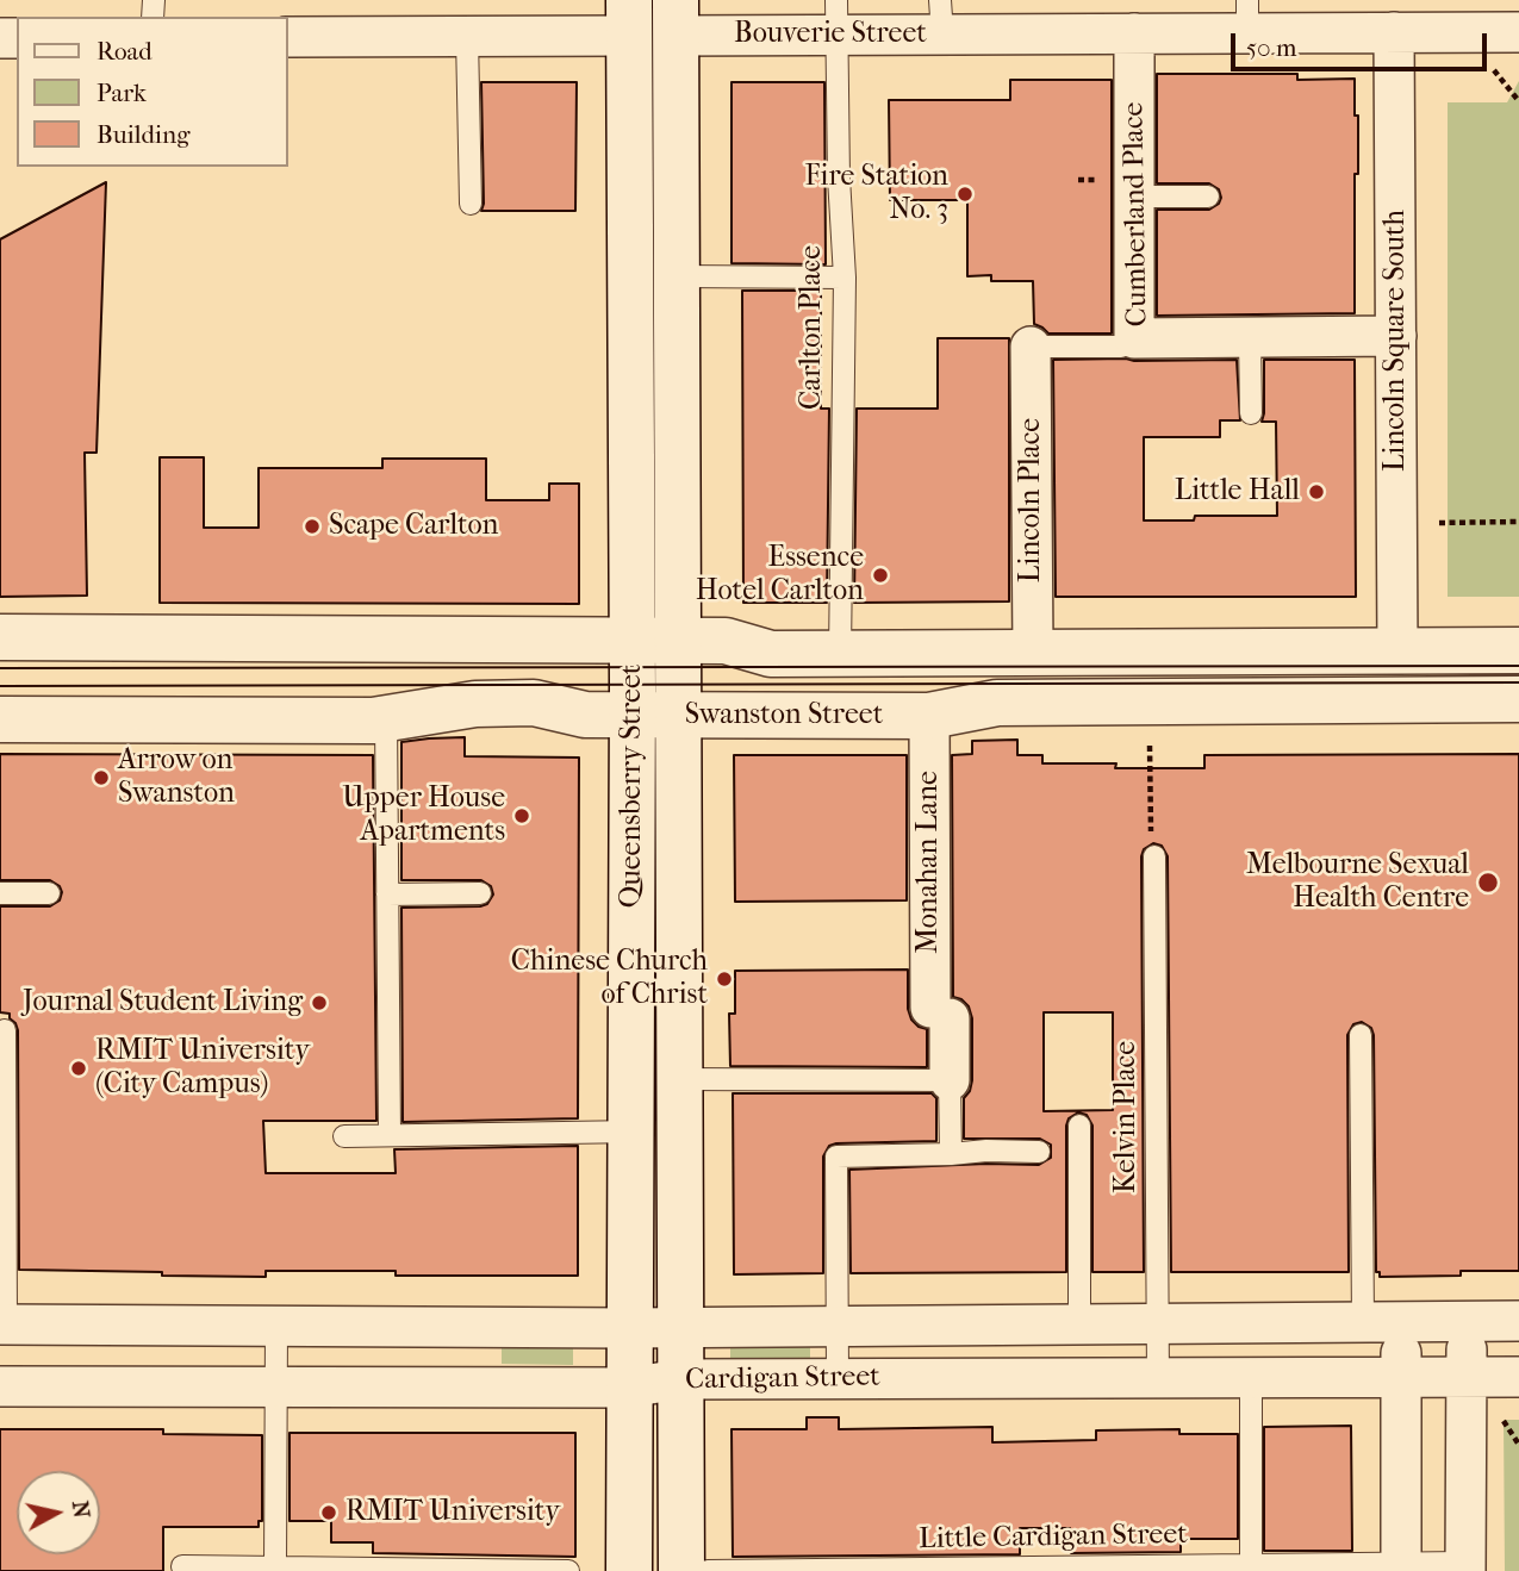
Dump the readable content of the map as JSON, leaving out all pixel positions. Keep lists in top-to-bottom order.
{
  "streets": {
    "main road": ["Bouverie Street", "Swanston Street", "Queensberry Street"],
    "street": [
      "Cumberland Place",
      "Lincoln Square South",
      "Lincoln Place",
      "Monahan Lane",
      "Cardigan Street"
    ],
    "lane": ["Carlton Place", "Kelvin Place", "Little Cardigan Street"]
  },
  "crossings": [
    ["Bouverie Street", "Cumberland Place"],
    ["Bouverie Street", "Carlton Place"],
    ["Bouverie Street", "Lincoln Square South"],
    ["Bouverie Street", "Queensberry Street"],
    ["Cumberland Place", "Lincoln Square South"],
    ["Swanston Street", "Queensberry Street"],
    ["Swanston Street", "Monahan Lane"],
    ["Queensberry Street", "Cardigan Street"],
    ["Kelvin Place", "Cardigan Street"]
  ],
  "places": [
    "Fire Station No. 3",
    "Little Hall",
    "Scape Carlton",
    "Essence Hotel Carlton",
    "Arrow on Swanston",
    "Upper House Apartments",
    "Melbourne Sexual Health Centre",
    "Chinese Church of Christ",
    "Journal Student Living",
    "RMIT University (City Campus)",
    "RMIT University"
  ],
  "legend": ["Road", "Park", "Building"],
  "scale_bar": "50 m",
  "north": "right"
}
